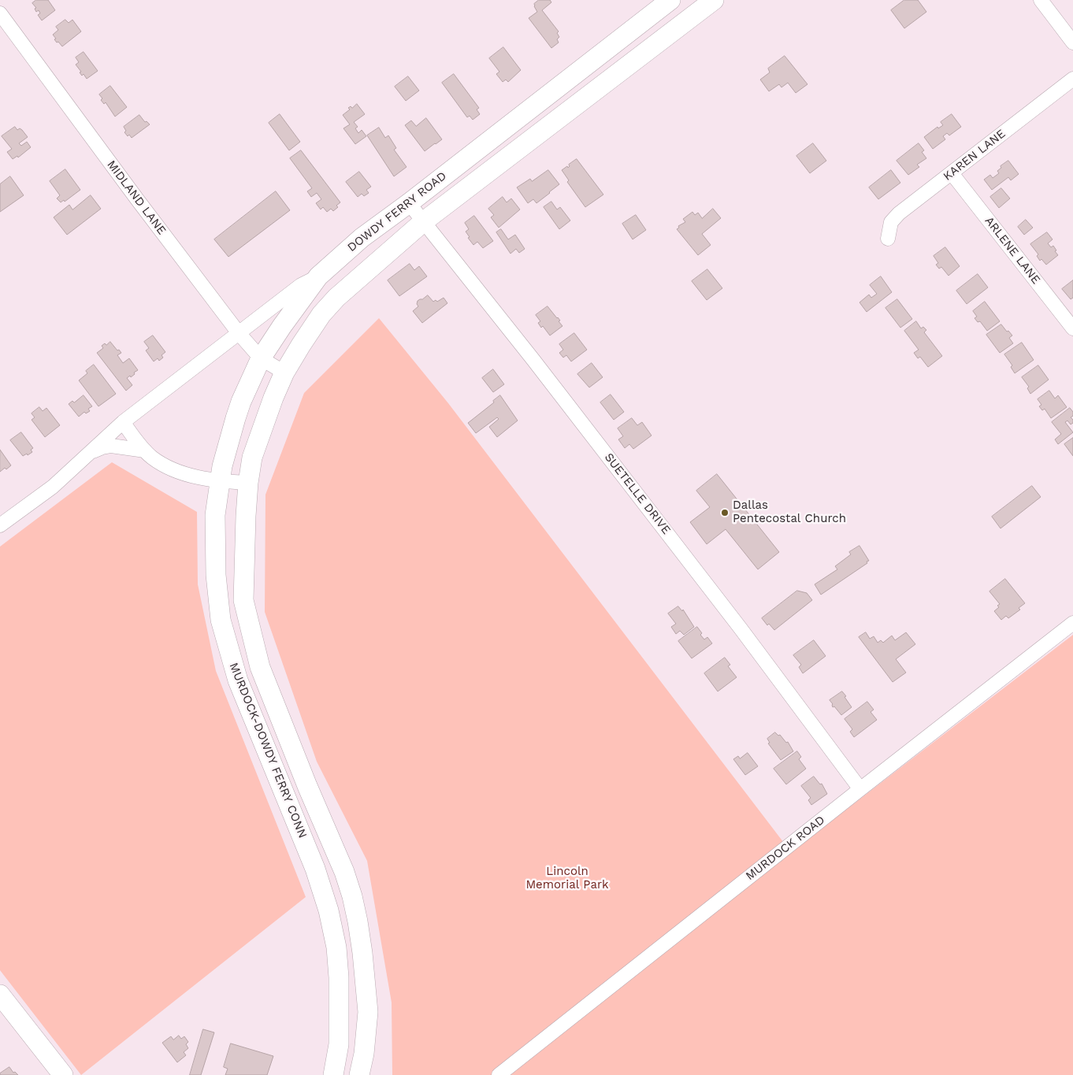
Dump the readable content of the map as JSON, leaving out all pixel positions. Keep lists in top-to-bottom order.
{
  "streets": {
    "main road": ["DOWDY FERRY ROAD", "MURDOCK-DOWDY FERRY CONN"],
    "street": [
      "KAREN LANE",
      "MIDLAND LANE",
      "ARLENE LANE",
      "SUETELLE DRIVE",
      "MURDOCK ROAD"
    ]
  },
  "crossings": [
    ["KAREN LANE", "ARLENE LANE"],
    ["MIDLAND LANE", "DOWDY FERRY ROAD"],
    ["MIDLAND LANE", "MURDOCK-DOWDY FERRY CONN"],
    ["DOWDY FERRY ROAD", "SUETELLE DRIVE"],
    ["DOWDY FERRY ROAD", "MURDOCK-DOWDY FERRY CONN"],
    ["SUETELLE DRIVE", "MURDOCK ROAD"]
  ],
  "parks": ["Lincoln Memorial Park"],
  "places": ["Dallas Pentecostal Church"]
}
